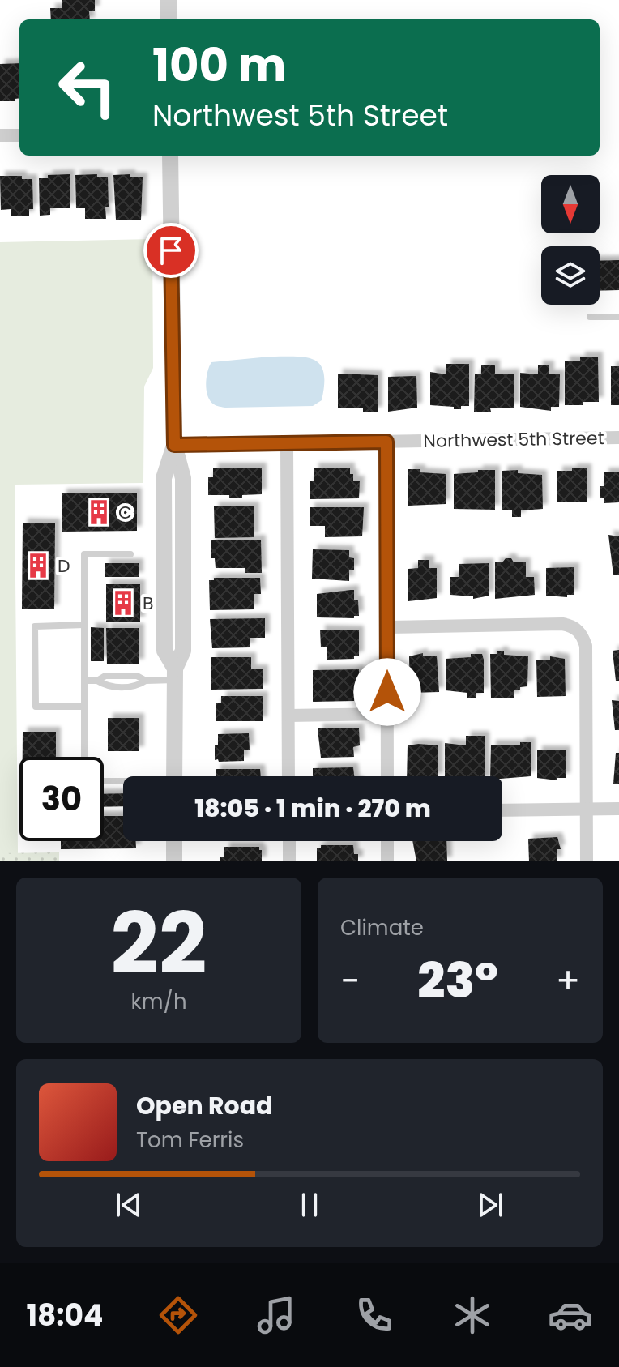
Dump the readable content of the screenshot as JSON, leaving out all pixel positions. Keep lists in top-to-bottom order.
{
  "streets": {
    "street": ["Northwest 5th Street"]
  },
  "places": {
    "building": ["C", "D", "B"]
  },
  "north": "bottom",
  "page": {
    "turn": ["100 m", "Northwest 5th Street"],
    "limit": "30",
    "trip": "18:05 · 1 min · 270 m",
    "tile": [
      ["22", "km/h"],
      "Climate"
    ],
    "heat": ["−", "23°", "+"],
    "song": ["Open Road", "Tom Ferris"],
    "tabs": "18:04"
  }
}
